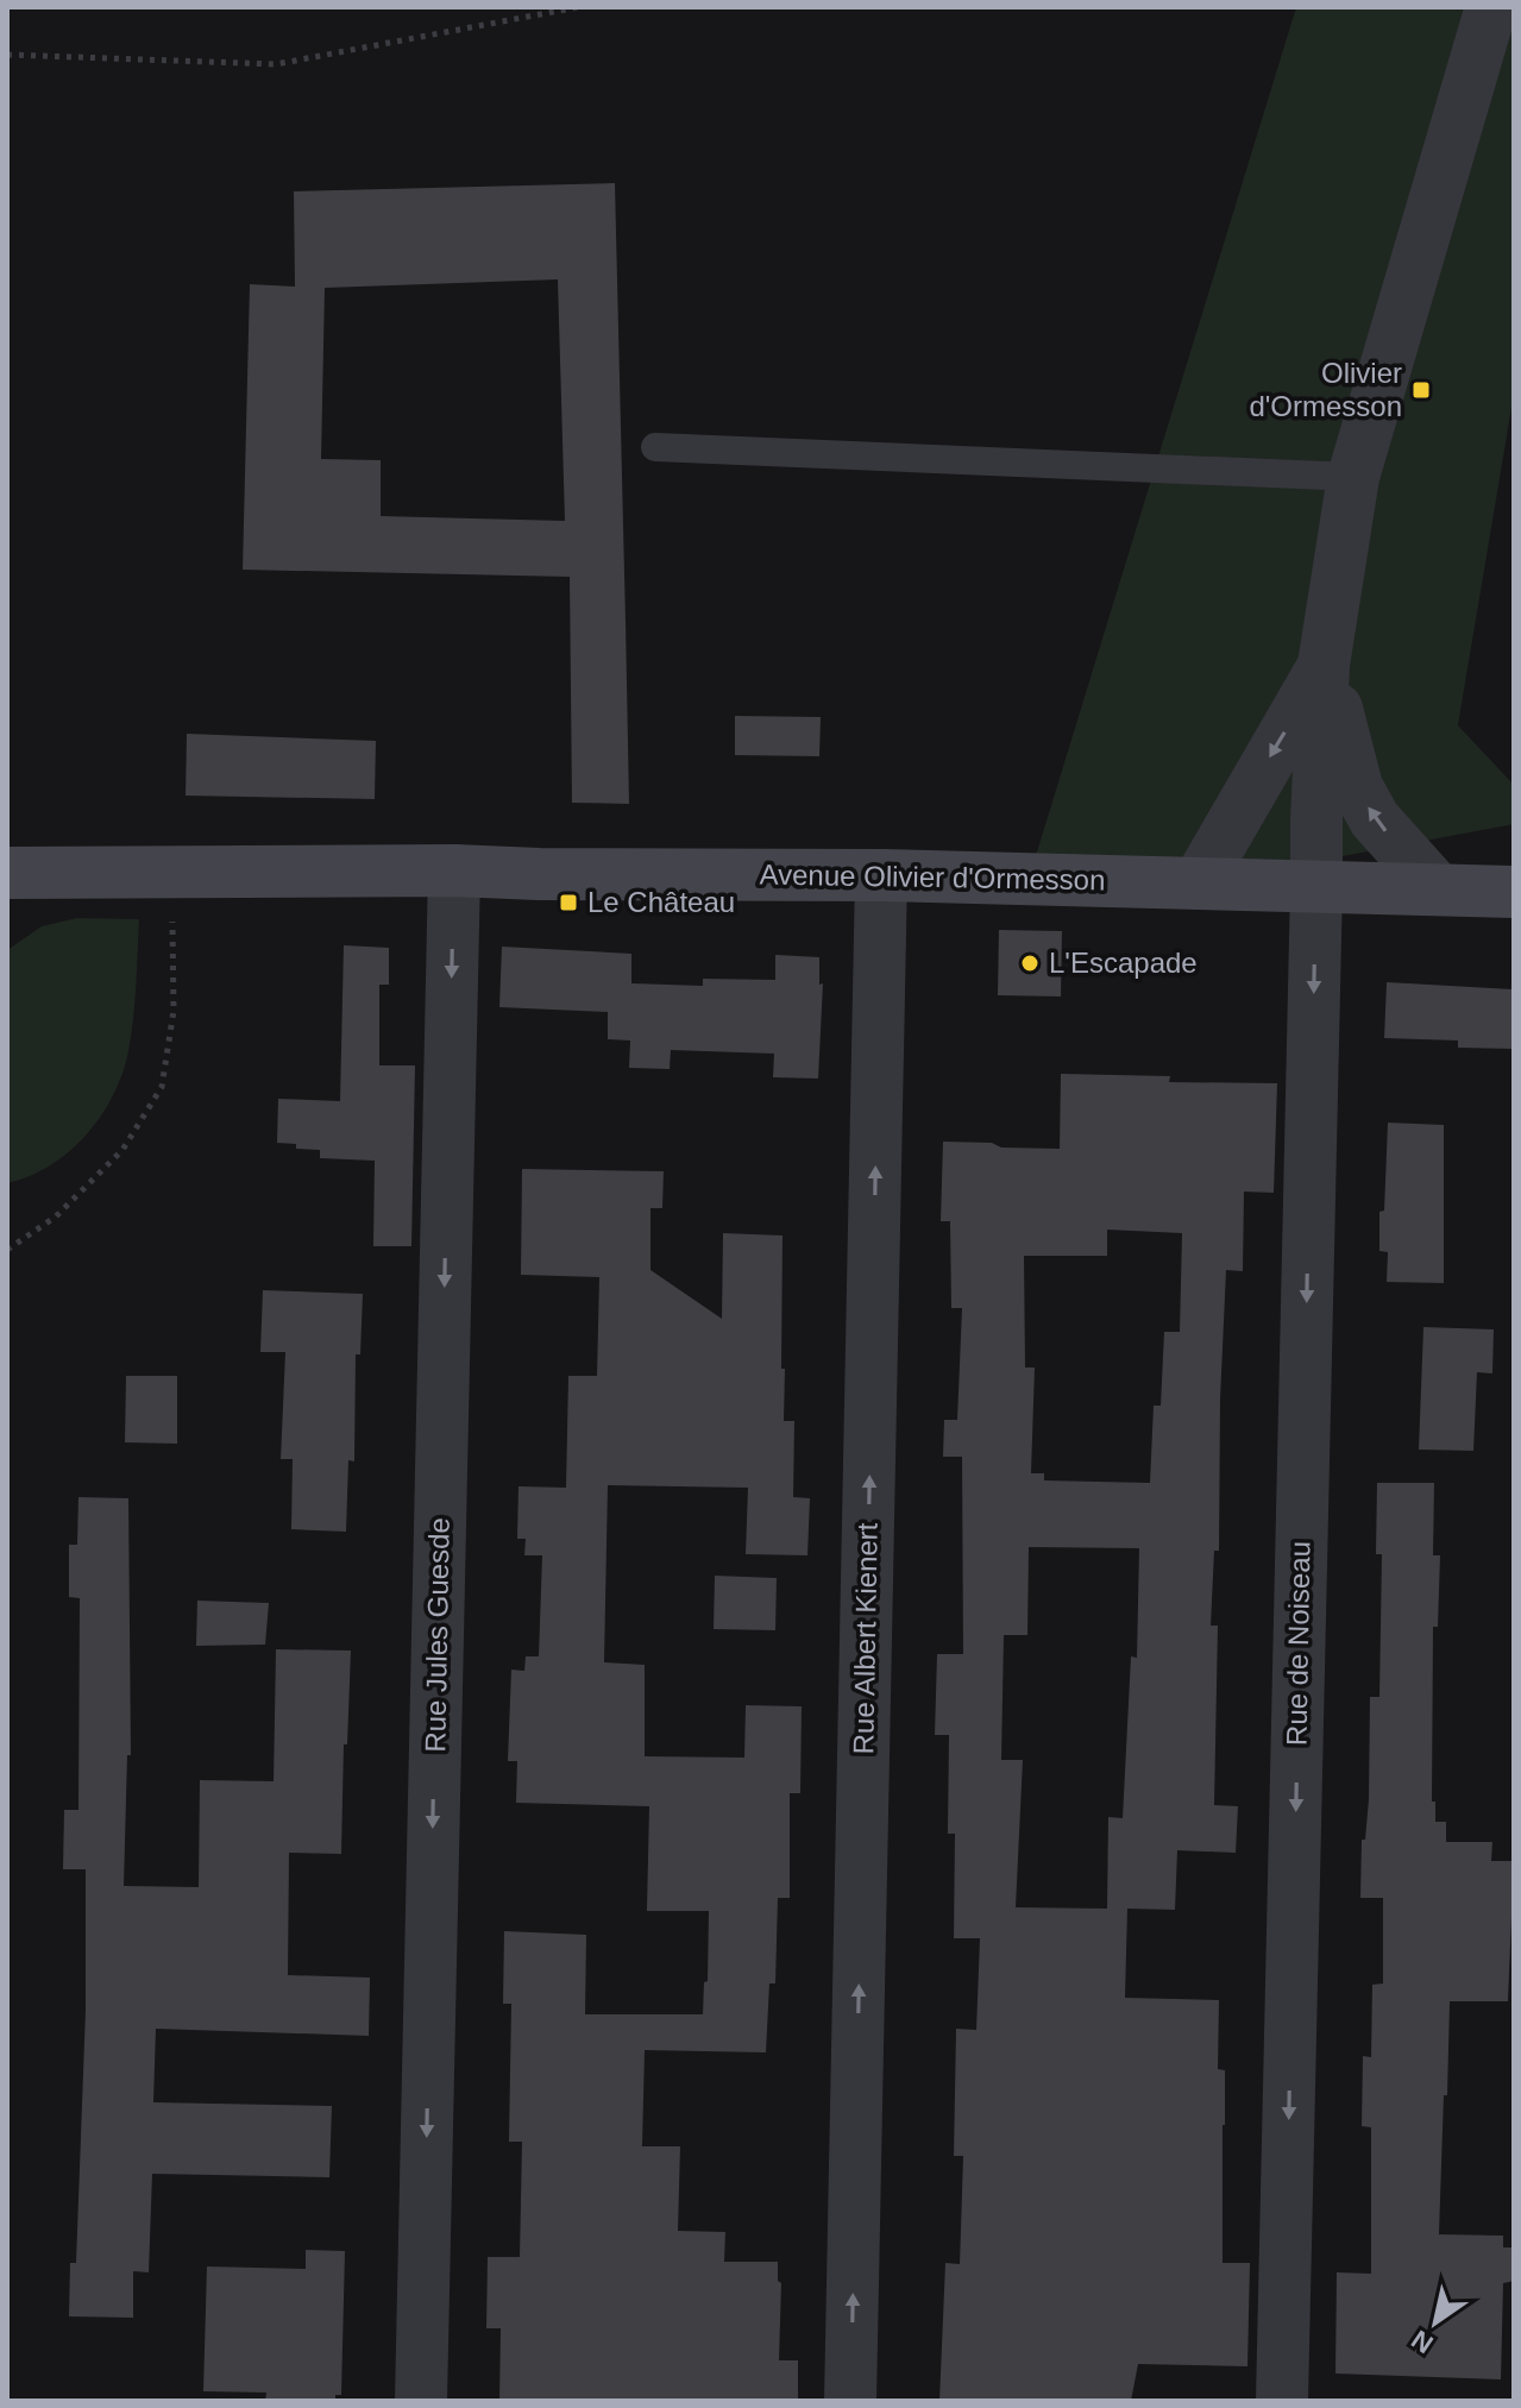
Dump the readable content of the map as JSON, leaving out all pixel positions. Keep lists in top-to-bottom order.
{
  "streets": {
    "main road": ["Avenue Olivier d'Ormesson"],
    "street": ["Rue Jules Guesde", "Rue Albert Kienert", "Rue de Noiseau"]
  },
  "crossings": [
    ["Avenue Olivier d'Ormesson", "Rue Jules Guesde"],
    ["Avenue Olivier d'Ormesson", "Rue Albert Kienert"],
    ["Avenue Olivier d'Ormesson", "Rue de Noiseau"]
  ],
  "one_way": ["Rue Jules Guesde", "Rue Albert Kienert", "Rue de Noiseau"],
  "places": {
    "transit": ["Olivier d'Ormesson", "Le Château"],
    "other": ["L'Escapade"]
  },
  "north": "bottom left"
}
